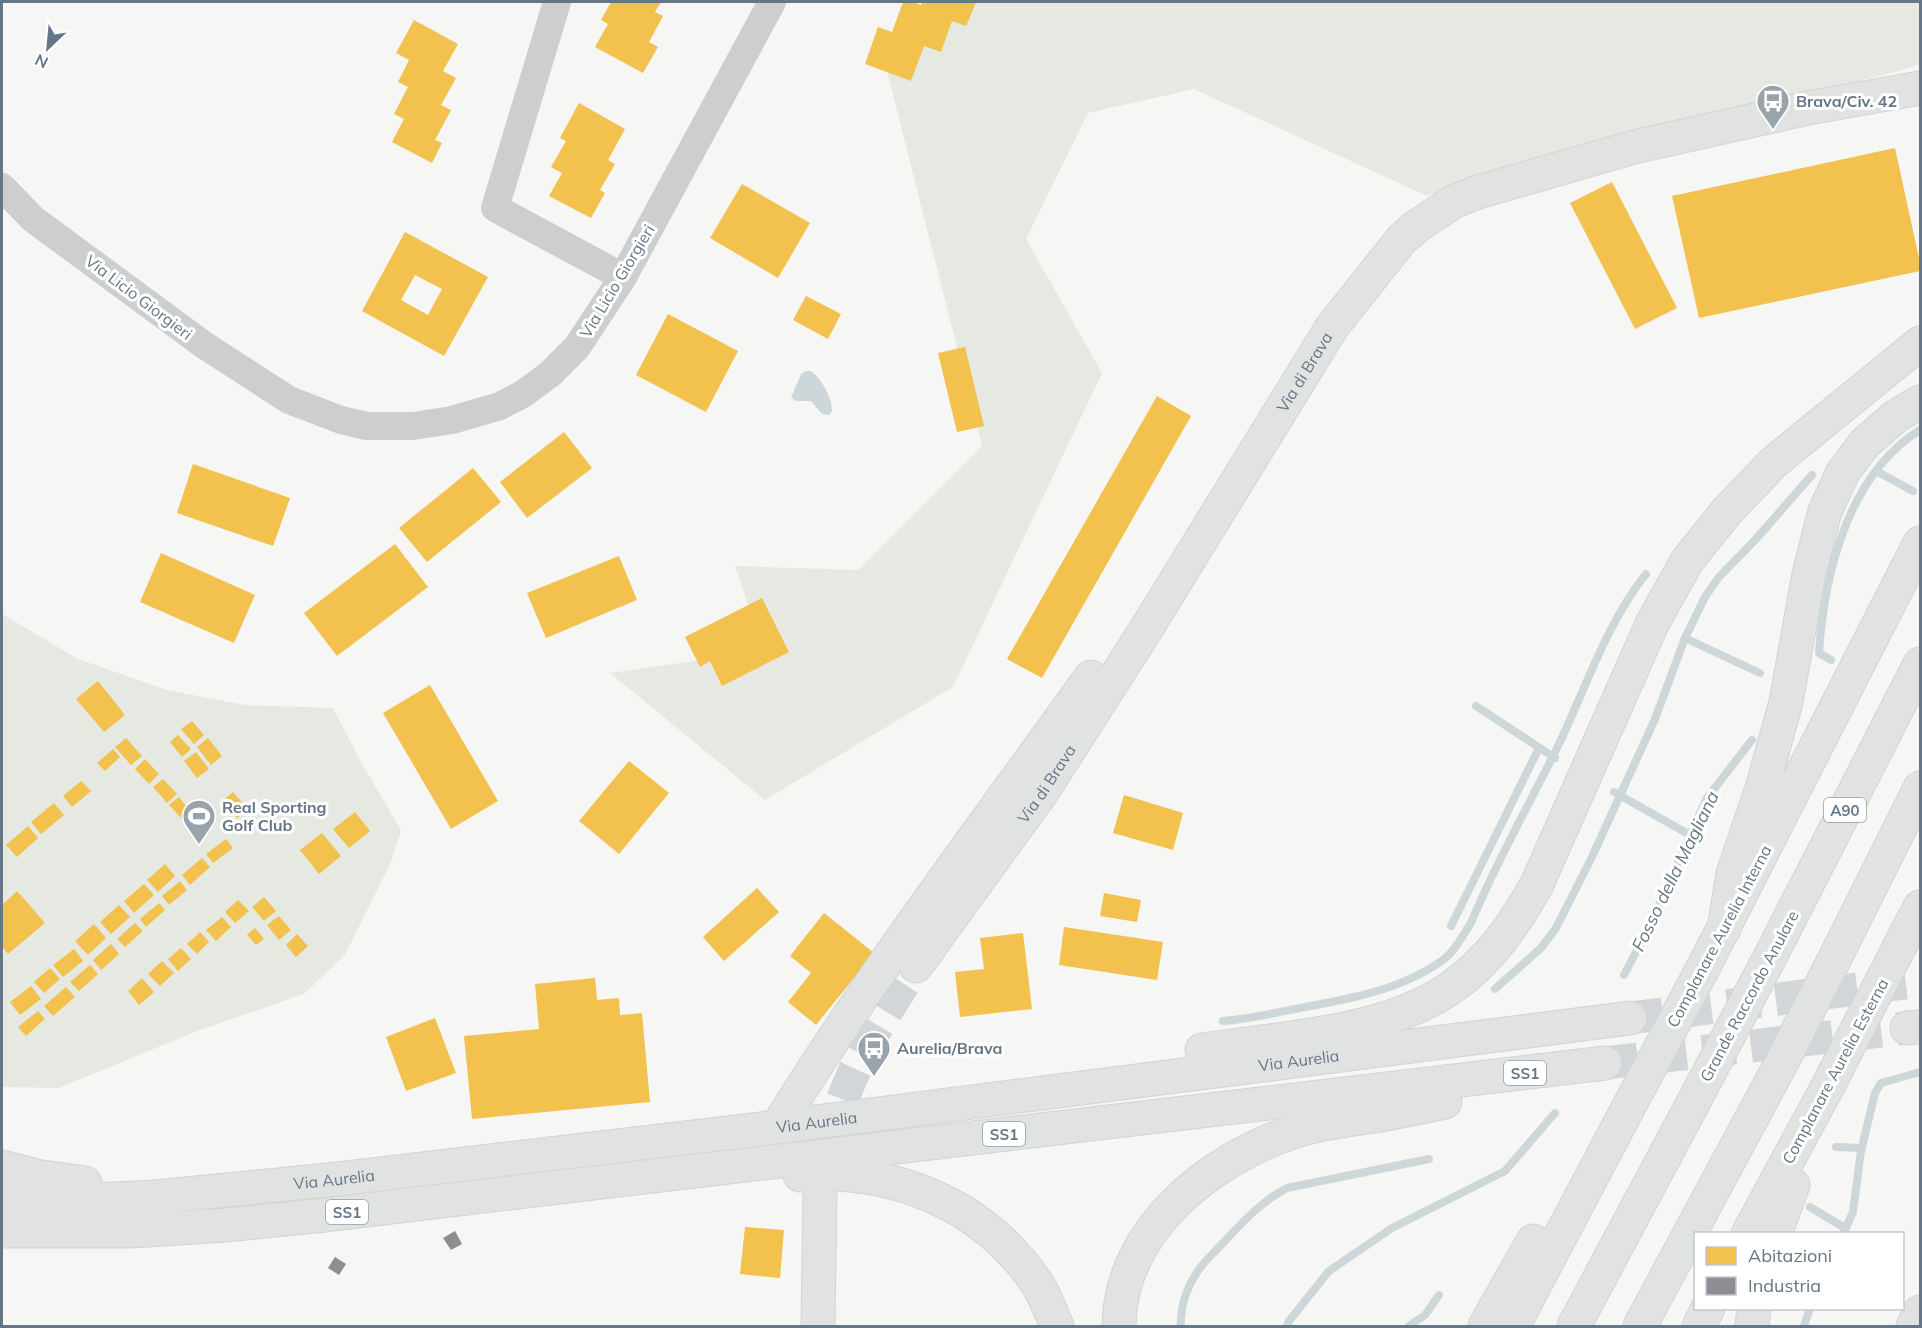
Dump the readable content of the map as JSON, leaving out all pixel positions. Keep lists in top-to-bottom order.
{
  "streets": {
    "main road": [
      "Via di Brava",
      "A90",
      "Complanare Aurelia Interna",
      "Grande Raccordo Anulare",
      "Via Aurelia",
      "Complanare Aurelia Esterna",
      "SS1"
    ],
    "street": ["Via Licio Giorgieri"]
  },
  "water": ["Fosso della Magliana"],
  "places": {
    "bus stop": ["Brava/Civ. 42", "Aurelia/Brava"],
    "sports": ["Real Sporting Golf Club"]
  },
  "legend": ["Abitazioni", "Industria"],
  "north": "bottom left"
}
